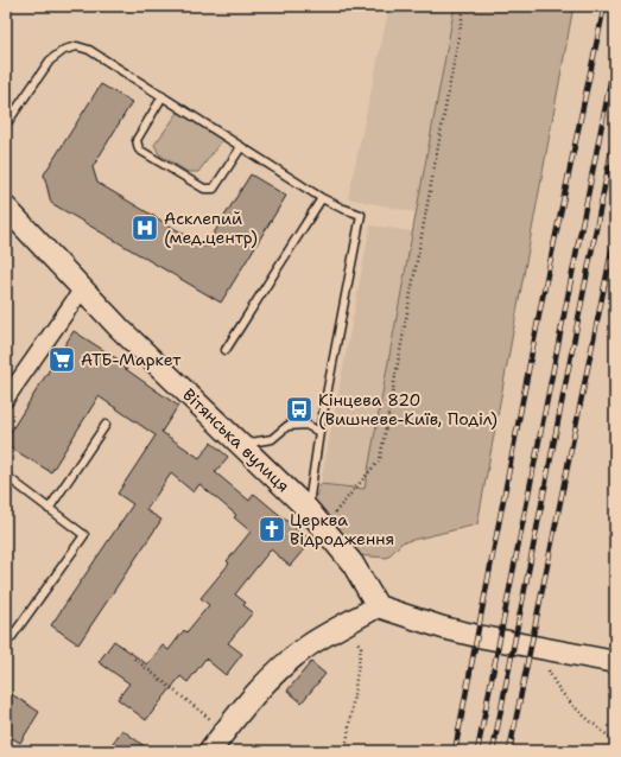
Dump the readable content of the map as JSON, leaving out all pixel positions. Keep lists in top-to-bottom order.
{
  "streets": {
    "street": ["Вітянська вулиця"]
  },
  "places": {
    "hospital": ["Асклепий (мед.центр)"],
    "supermarket": ["АТБ-Маркет"],
    "bus stop": ["Кінцева 820 (Вишневе-Київ, Поділ)"],
    "church": ["Церква Відродження"]
  }
}
